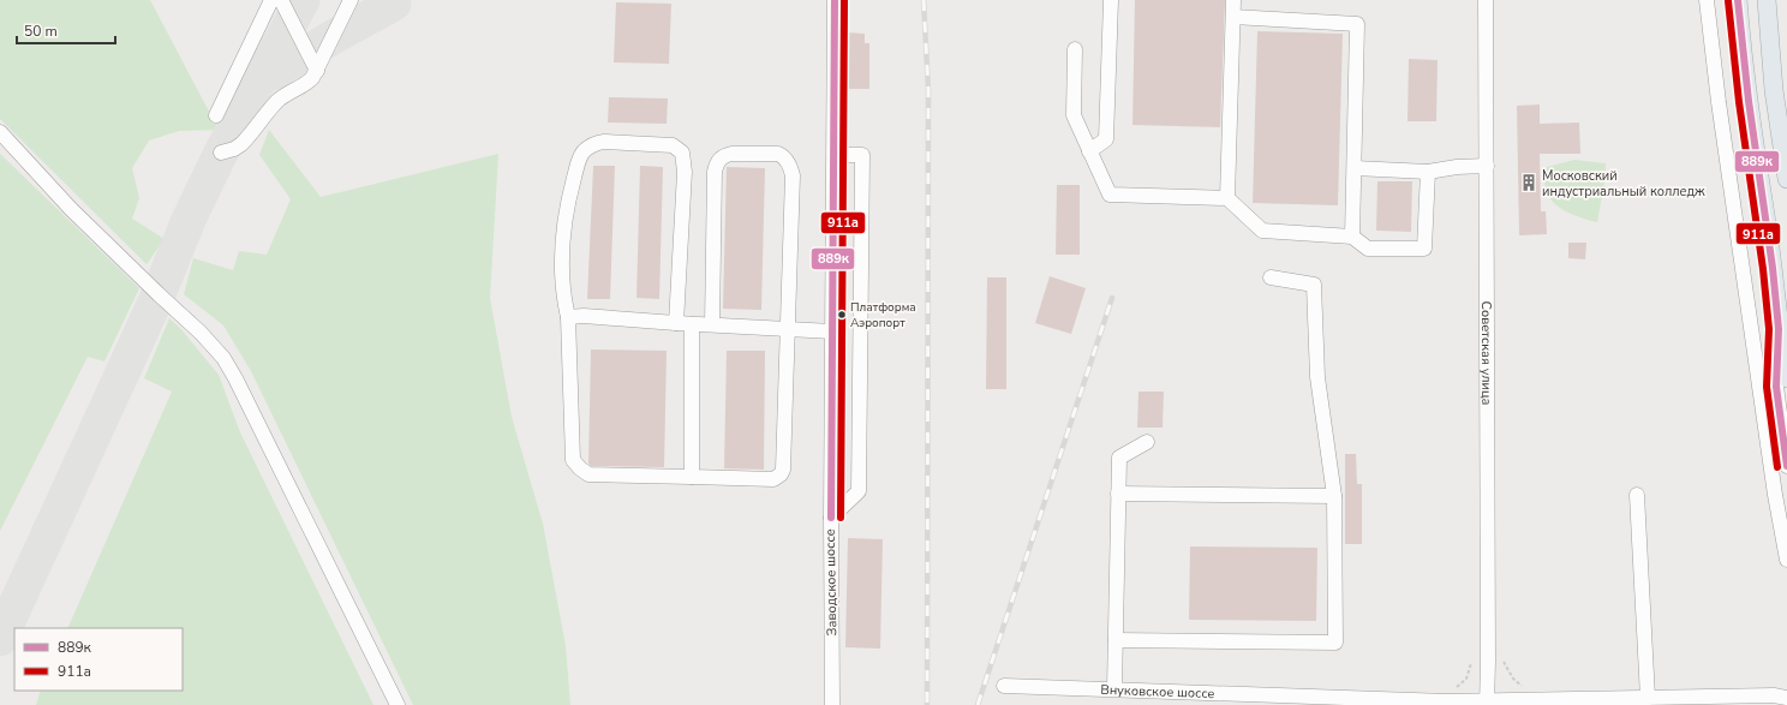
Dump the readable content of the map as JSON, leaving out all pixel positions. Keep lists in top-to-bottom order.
{
  "streets": {
    "street": ["Советская улица", "Заводское шоссе", "Внуковское шоссе"]
  },
  "crossings": [
    ["Советская улица", "Внуковское шоссе"]
  ],
  "places": {
    "building": ["Московский индустриальный колледж"],
    "other": ["Платформа Аэропорт"]
  },
  "lines": ["transit line 889к", "transit line 911а"],
  "legend": ["889к", "911а"],
  "scale_bar": "50 m"
}
